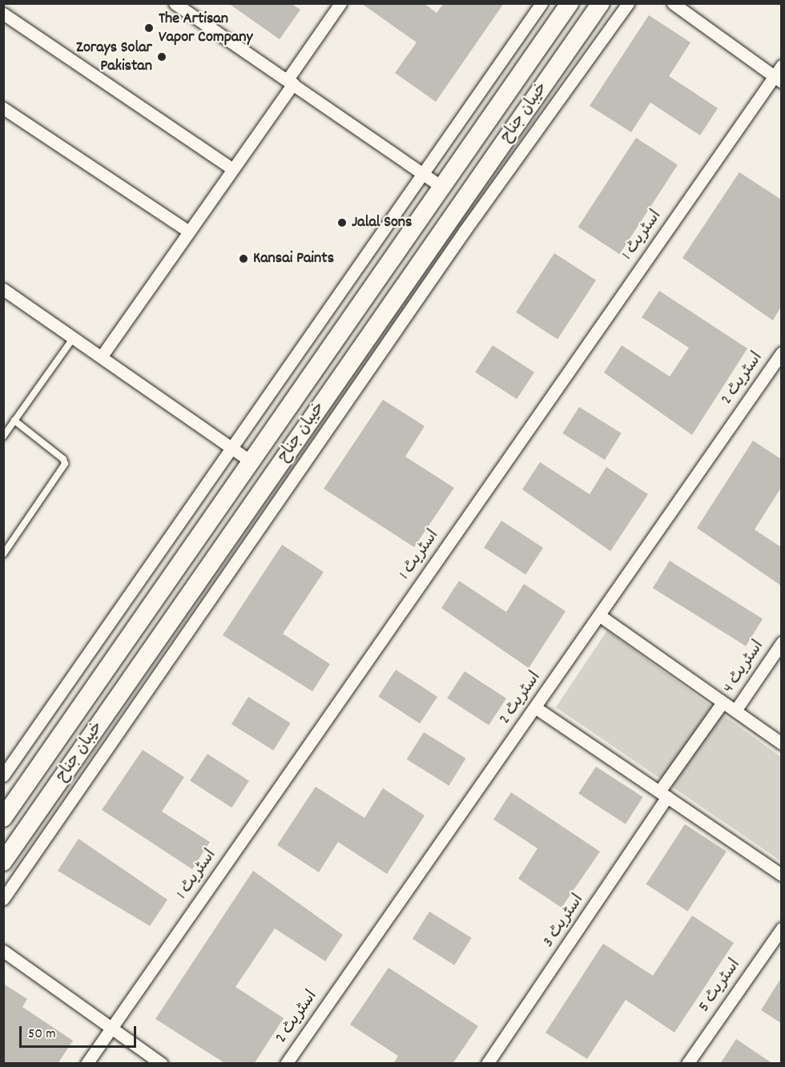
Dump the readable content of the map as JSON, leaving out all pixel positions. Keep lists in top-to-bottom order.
{
  "streets": {
    "main road": ["خیبان جناح"],
    "street": [
      "اسٹریٹ 1",
      "اسٹریٹ 2",
      "اسٹریٹ 4",
      "اسٹریٹ 3",
      "اسٹریٹ 5"
    ]
  },
  "places": [
    "The Artisan Vapor Company",
    "Zorays Solar Pakistan",
    "Jalal Sons",
    "Kansai Paints"
  ],
  "scale_bar": "50 m"
}
